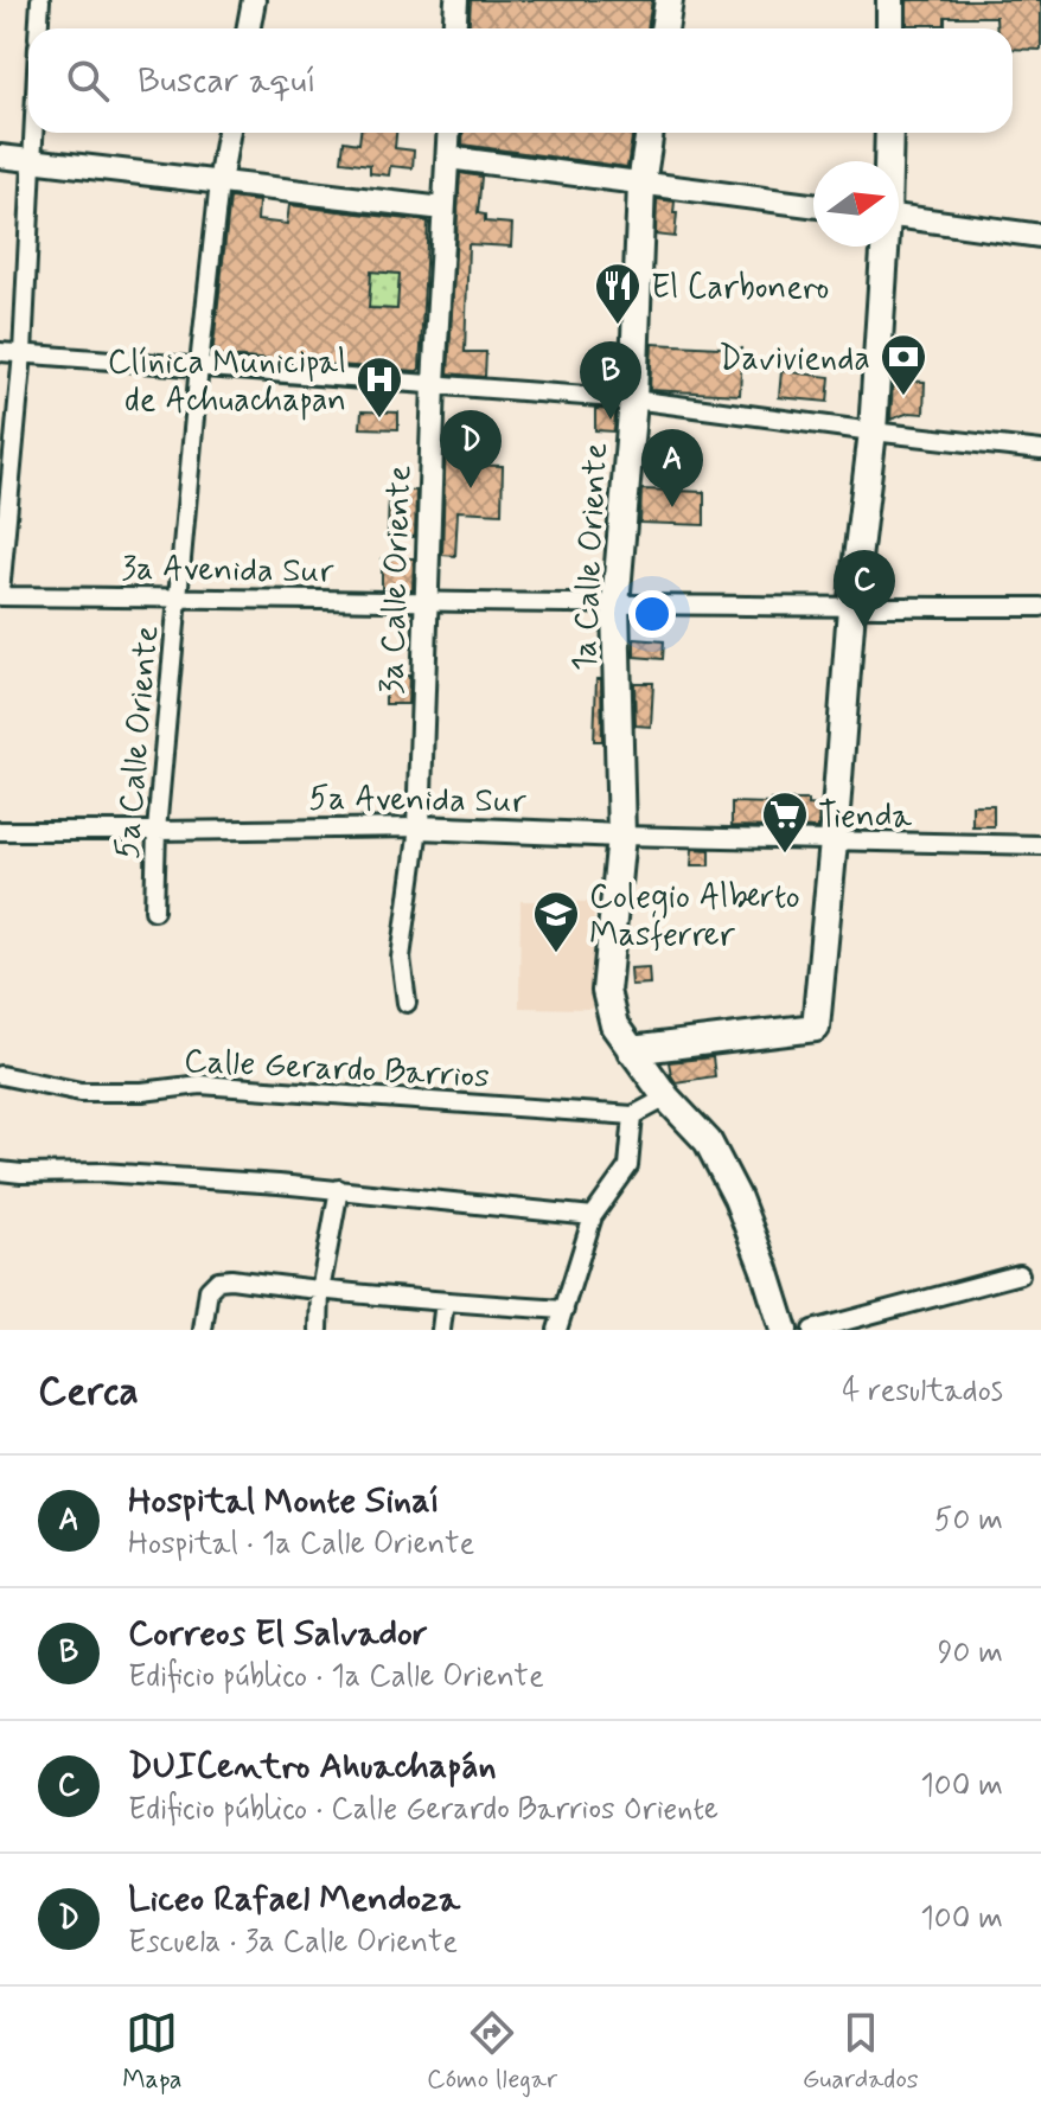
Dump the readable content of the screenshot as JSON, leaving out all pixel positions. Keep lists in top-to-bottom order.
{
  "streets": {
    "main road": ["1a Calle Oriente"],
    "street": [
      "3a Avenida Sur",
      "3a Calle Oriente",
      "5a Calle Oriente",
      "5a Avenida Sur",
      "Calle Gerardo Barrios"
    ]
  },
  "crossings": [
    ["1a Calle Oriente", "3a Avenida Sur"],
    ["1a Calle Oriente", "5a Avenida Sur"],
    ["3a Avenida Sur", "3a Calle Oriente"],
    ["3a Avenida Sur", "5a Calle Oriente"],
    ["3a Calle Oriente", "5a Avenida Sur"],
    ["5a Calle Oriente", "5a Avenida Sur"]
  ],
  "places": {
    "restaurant": ["El Carbonero"],
    "bank": ["Davivienda"],
    "hospital": ["Clínica Municipal de Achuachapan"],
    "supermarket": ["Tienda"],
    "school or university": ["Colegio Alberto Masferrer"]
  },
  "north": "right",
  "page": {
    "search": "Buscar aquí",
    "pins": [
      "B",
      "D",
      "A",
      "C"
    ],
    "heading": ["Cerca", "4 resultados"],
    "list": [
      {
        "mark": "A",
        "name": "Hospital Monte Sinaí",
        "note": "Hospital · 1a Calle Oriente",
        "value": "50 m"
      },
      {
        "mark": "B",
        "name": "Correos El Salvador",
        "note": "Edificio público · 1a Calle Oriente",
        "value": "90 m"
      },
      {
        "mark": "C",
        "name": "DUICentro Ahuachapán",
        "note": "Edificio público · Calle Gerardo Barrios Oriente",
        "value": "100 m"
      },
      {
        "mark": "D",
        "name": "Liceo Rafael Mendoza",
        "note": "Escuela · 3a Calle Oriente",
        "value": "100 m"
      }
    ],
    "nav": ["Mapa", "Cómo llegar", "Guardados"]
  }
}
